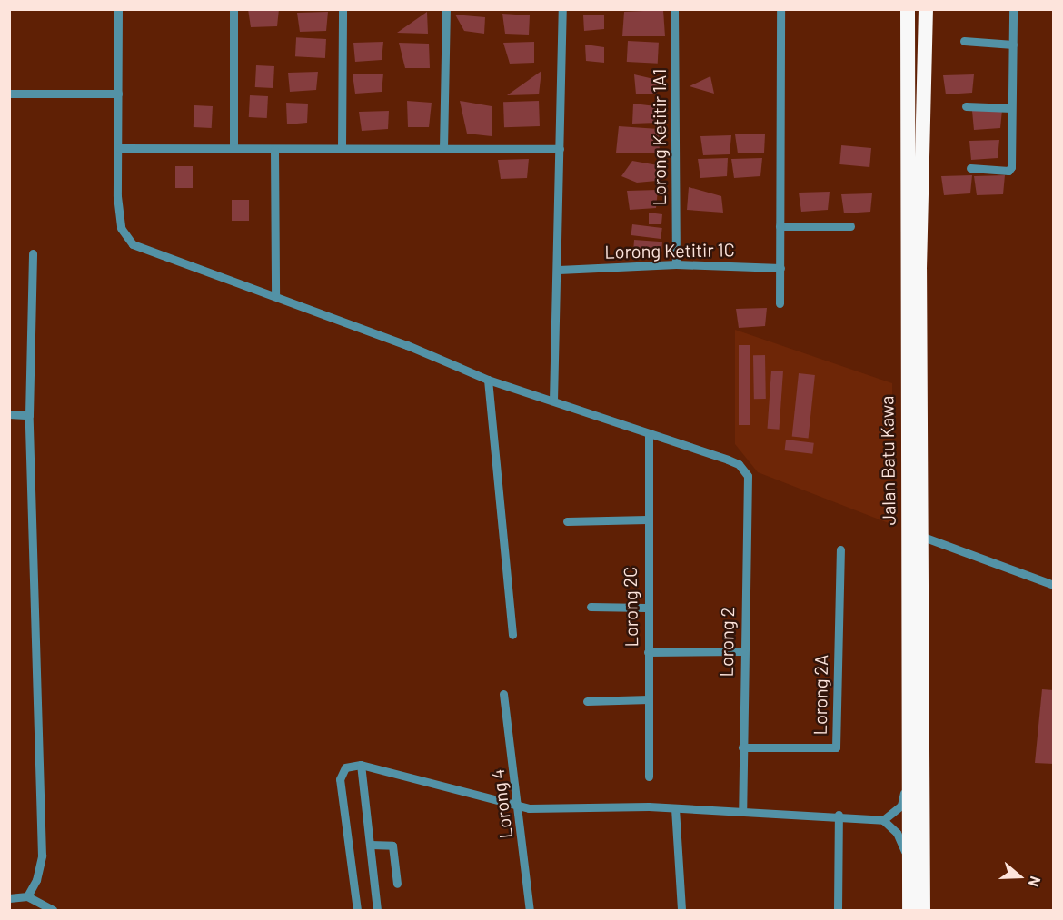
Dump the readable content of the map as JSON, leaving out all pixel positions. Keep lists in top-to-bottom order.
{
  "streets": {
    "highway": ["Jalan Batu Kawa"],
    "street": [
      "Lorong Ketitir 1A1",
      "Lorong Ketitir 1C",
      "Lorong 2C",
      "Lorong 2",
      "Lorong 2A",
      "Lorong 4"
    ]
  },
  "crossings": [
    ["Lorong Ketitir 1A1", "Lorong Ketitir 1C"],
    ["Lorong 2C", "Lorong 2"],
    ["Lorong 2", "Lorong 2A"]
  ],
  "north": "right"
}
